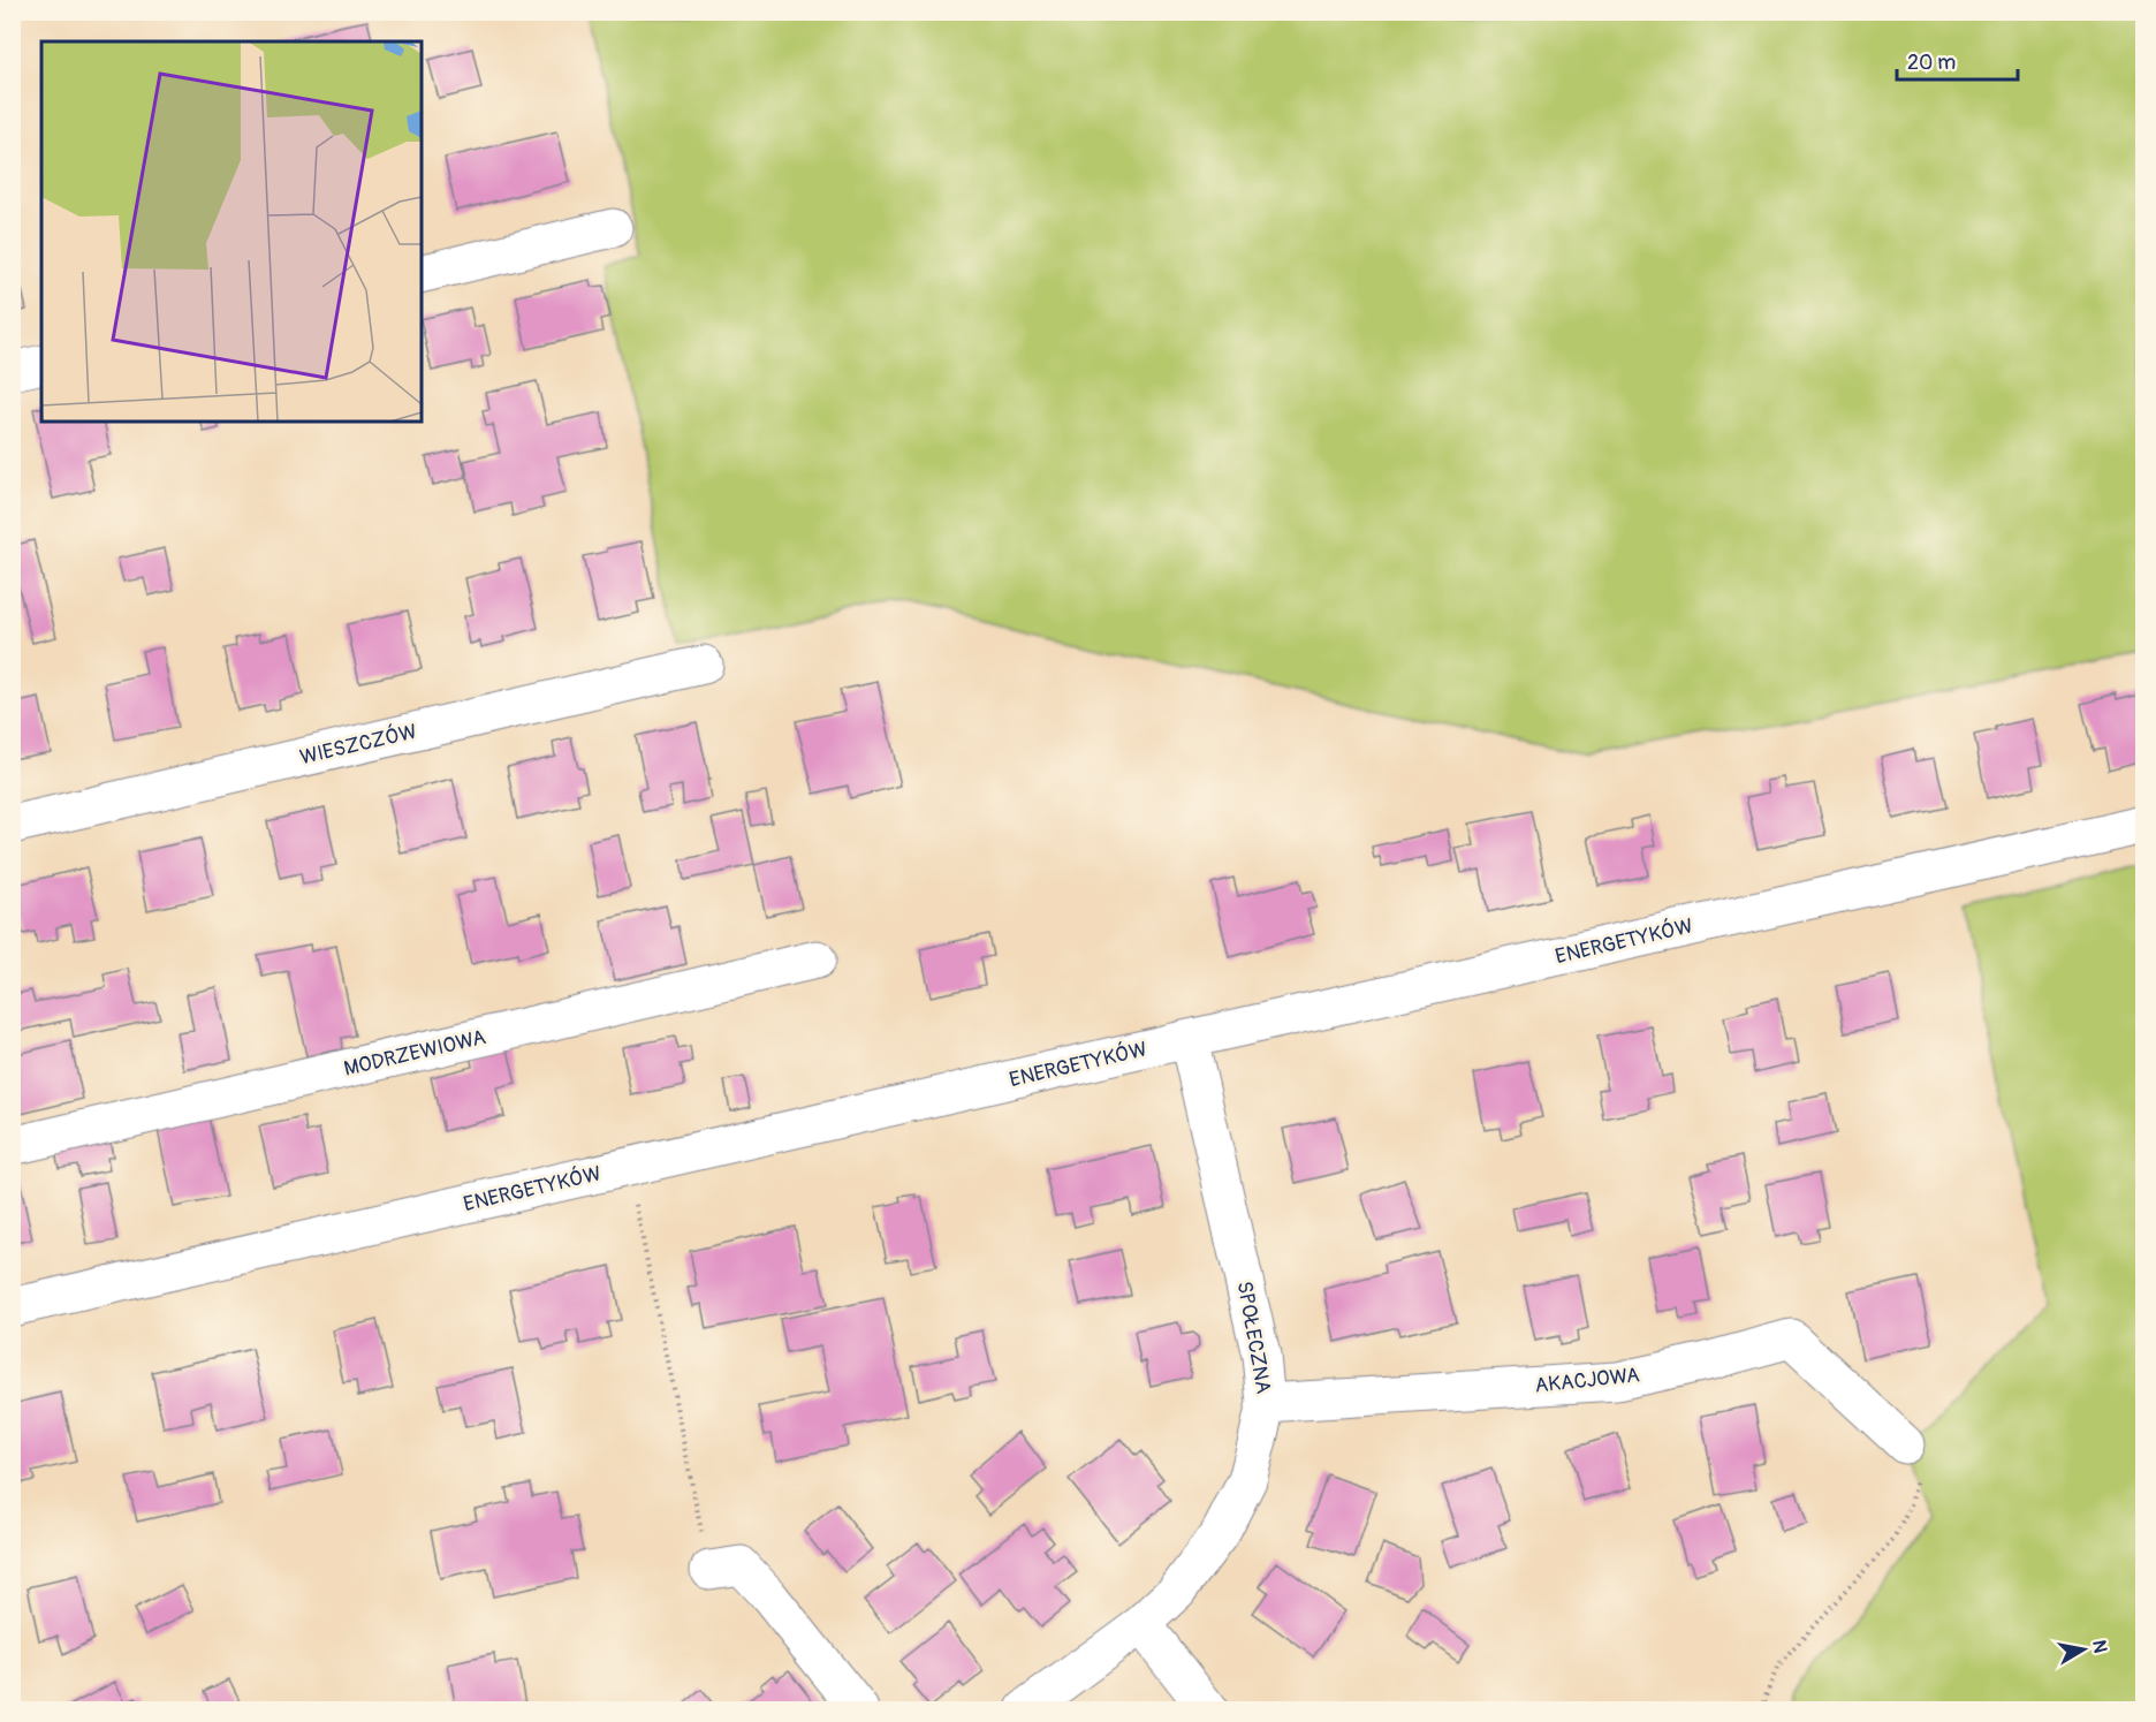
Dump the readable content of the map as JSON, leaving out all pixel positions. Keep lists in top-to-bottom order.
{
  "streets": {
    "street": [
      "WIESZCZÓW",
      "ENERGETYKÓW",
      "MODRZEWIOWA",
      "SPOŁECZNA",
      "AKACJOWA"
    ]
  },
  "crossings": [
    ["ENERGETYKÓW", "SPOŁECZNA"],
    ["SPOŁECZNA", "AKACJOWA"]
  ],
  "scale_bar": "20 m",
  "north": "right"
}
